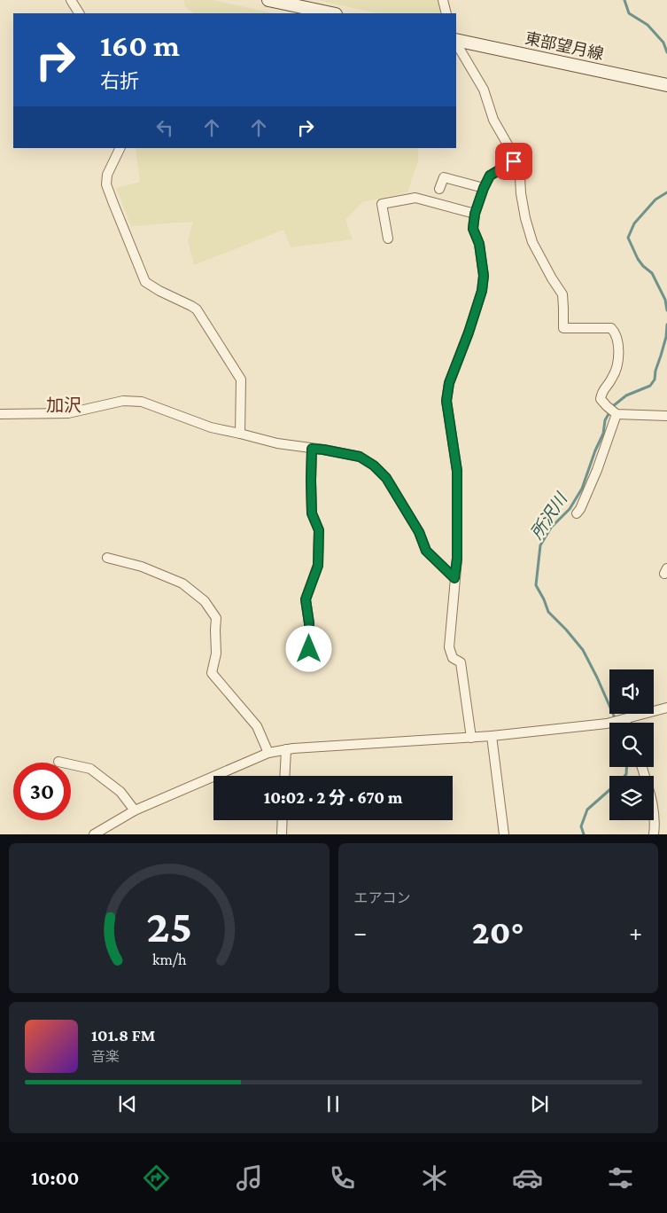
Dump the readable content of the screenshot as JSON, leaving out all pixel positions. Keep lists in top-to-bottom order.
{
  "streets": {
    "main road": ["東部望月線"]
  },
  "districts": ["加沢"],
  "water": ["所沢川"],
  "page": {
    "turn": ["160 m", "右折"],
    "limit": "30",
    "trip": "10:02 · 2 分 · 670 m",
    "tile": "エアコン",
    "heat": ["−", "20°", "+"],
    "song": ["101.8 FM", "音楽"],
    "tabs": "10:00",
    "gauge": ["25", "km/h"]
  }
}
